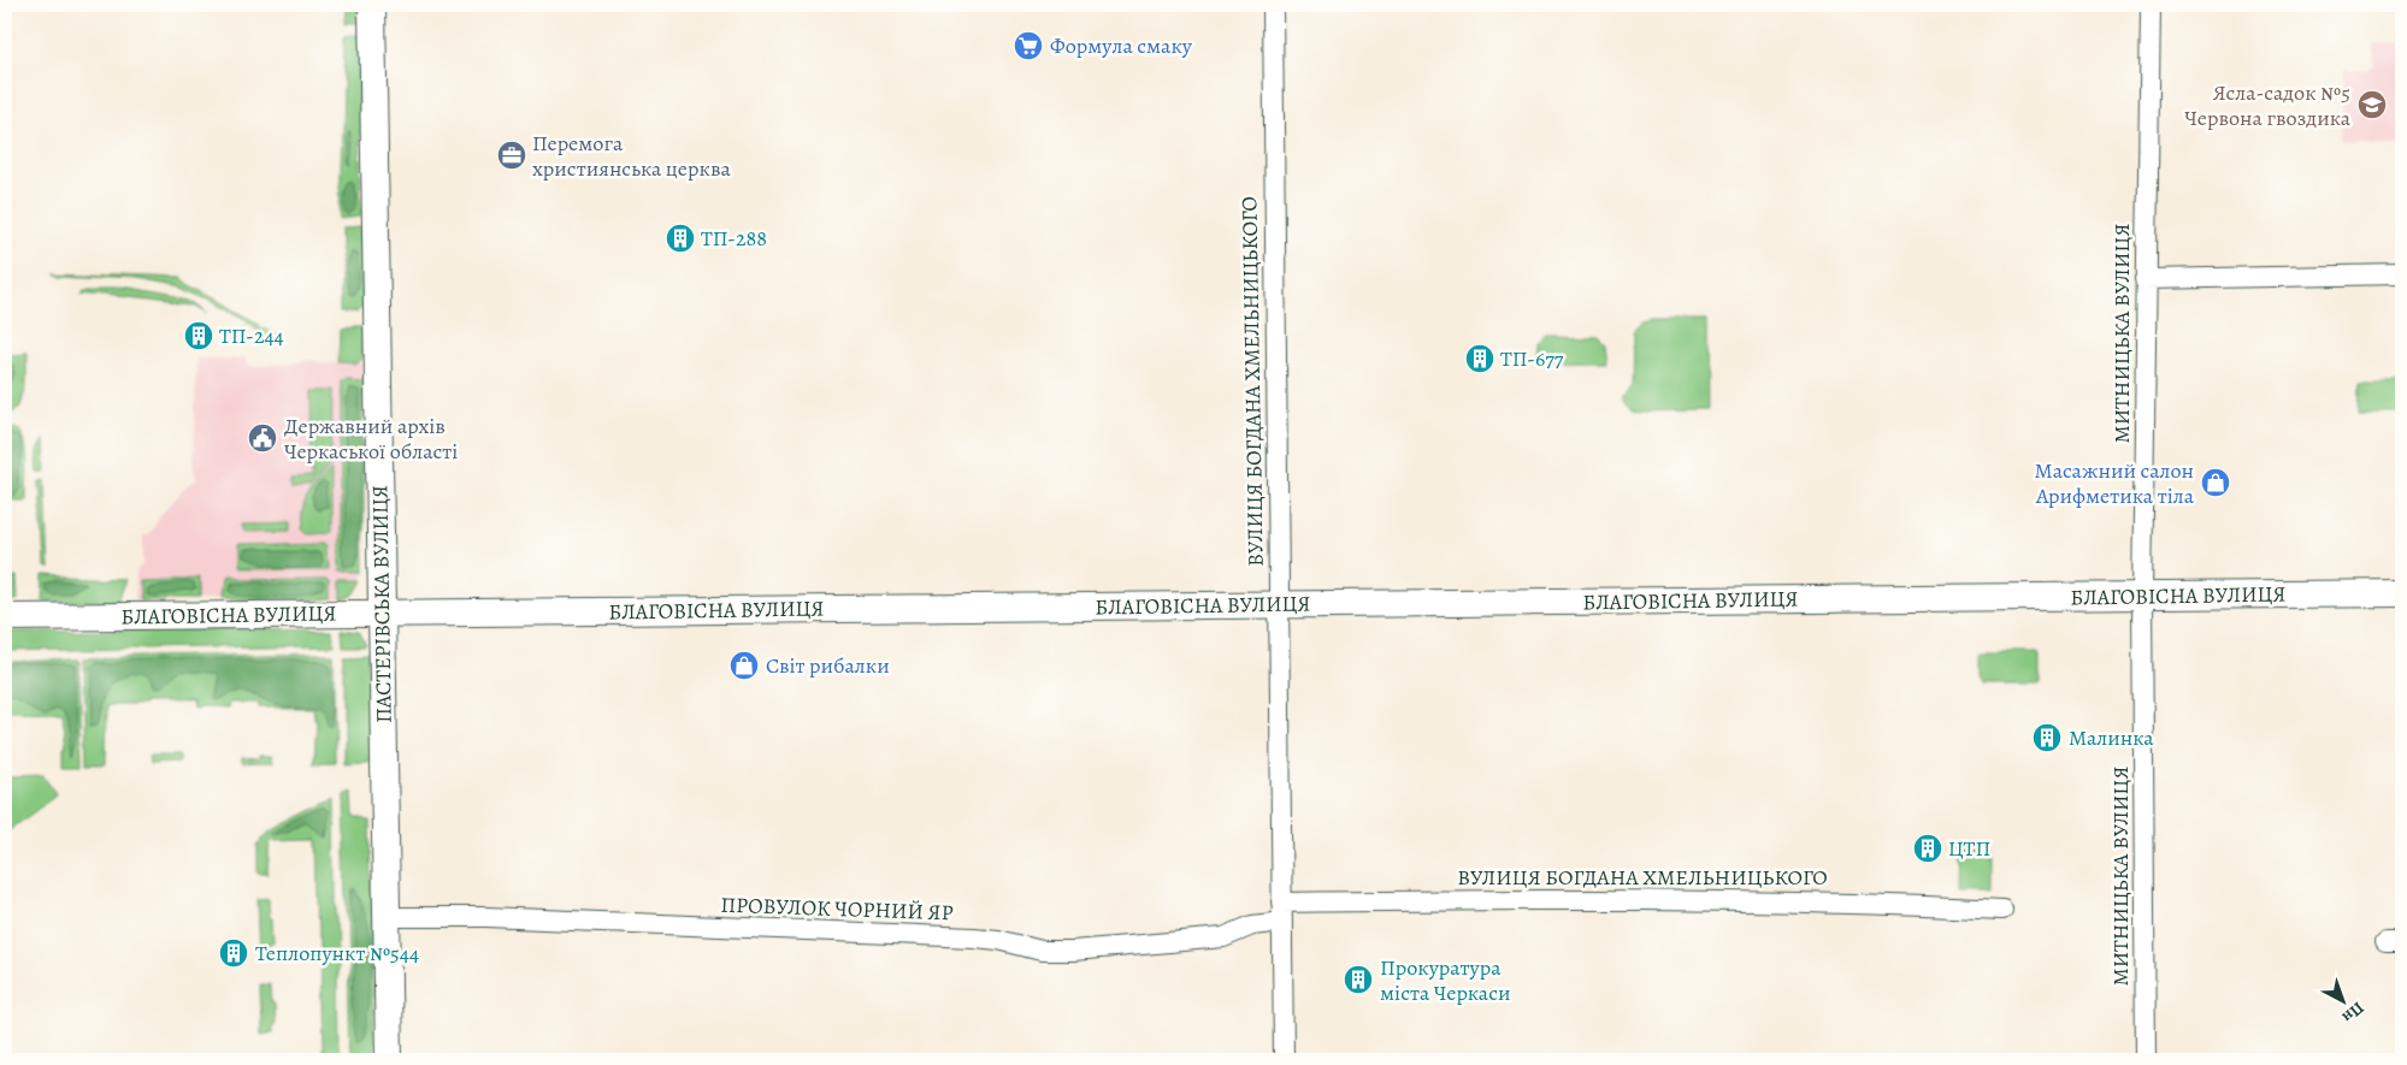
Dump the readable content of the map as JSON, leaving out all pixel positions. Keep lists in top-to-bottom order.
{
  "streets": {
    "main road": ["БЛАГОВІСНА ВУЛИЦЯ", "ПАСТЕРІВСЬКА ВУЛИЦЯ"],
    "street": ["МИТНИЦЬКА ВУЛИЦЯ", "ВУЛИЦЯ БОГДАНА ХМЕЛЬНИЦЬКОГО", "ПРОВУЛОК ЧОРНИЙ ЯР"]
  },
  "crossings": [
    ["МИТНИЦЬКА ВУЛИЦЯ", "БЛАГОВІСНА ВУЛИЦЯ"],
    ["ВУЛИЦЯ БОГДАНА ХМЕЛЬНИЦЬКОГО", "БЛАГОВІСНА ВУЛИЦЯ"],
    ["ВУЛИЦЯ БОГДАНА ХМЕЛЬНИЦЬКОГО", "ПРОВУЛОК ЧОРНИЙ ЯР"],
    ["БЛАГОВІСНА ВУЛИЦЯ", "ПАСТЕРІВСЬКА ВУЛИЦЯ"],
    ["ПАСТЕРІВСЬКА ВУЛИЦЯ", "ПРОВУЛОК ЧОРНИЙ ЯР"]
  ],
  "places": {
    "supermarket": ["Формула смаку"],
    "school or university": ["Ясла-садок №5 Червона гвоздика"],
    "office": ["Перемога християнська церква"],
    "building": [
      "ТП-288",
      "ТП-244",
      "ТП-677",
      "Малинка",
      "ЦТП",
      "Теплопункт №544",
      "Прокуратура міста Черкаси"
    ],
    "public building": ["Державний архів Черкаської області"],
    "shop": ["Масажний салон Арифметика тіла", "Світ рибалки"]
  },
  "north": "bottom right"
}
